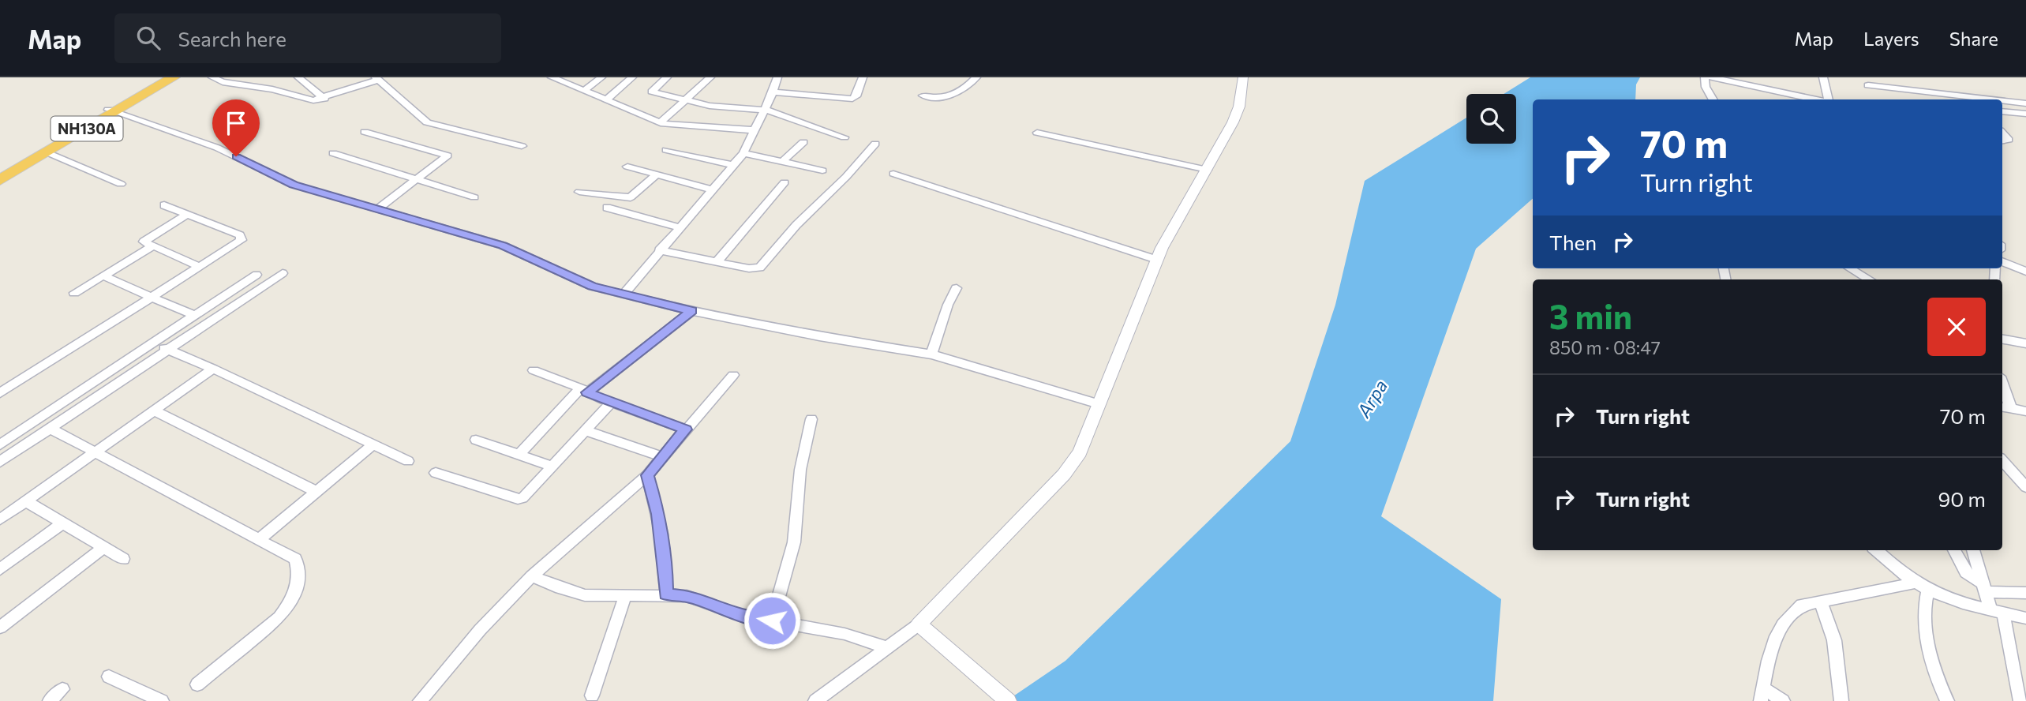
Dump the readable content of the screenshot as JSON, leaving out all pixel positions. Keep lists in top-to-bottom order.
{
  "streets": {
    "highway": ["NH130A"]
  },
  "water": ["Arpa"],
  "page": {
    "header": "Map",
    "search": "Search here",
    "nav": ["Map", "Layers", "Share"],
    "turn": ["70 m", "Turn right"],
    "then": "Then",
    "heading": ["3 min", "850 m · 08:47"],
    "list": [
      {
        "name": "Turn right",
        "value": "70 m"
      },
      {
        "name": "Turn right",
        "value": "90 m"
      }
    ]
  }
}
